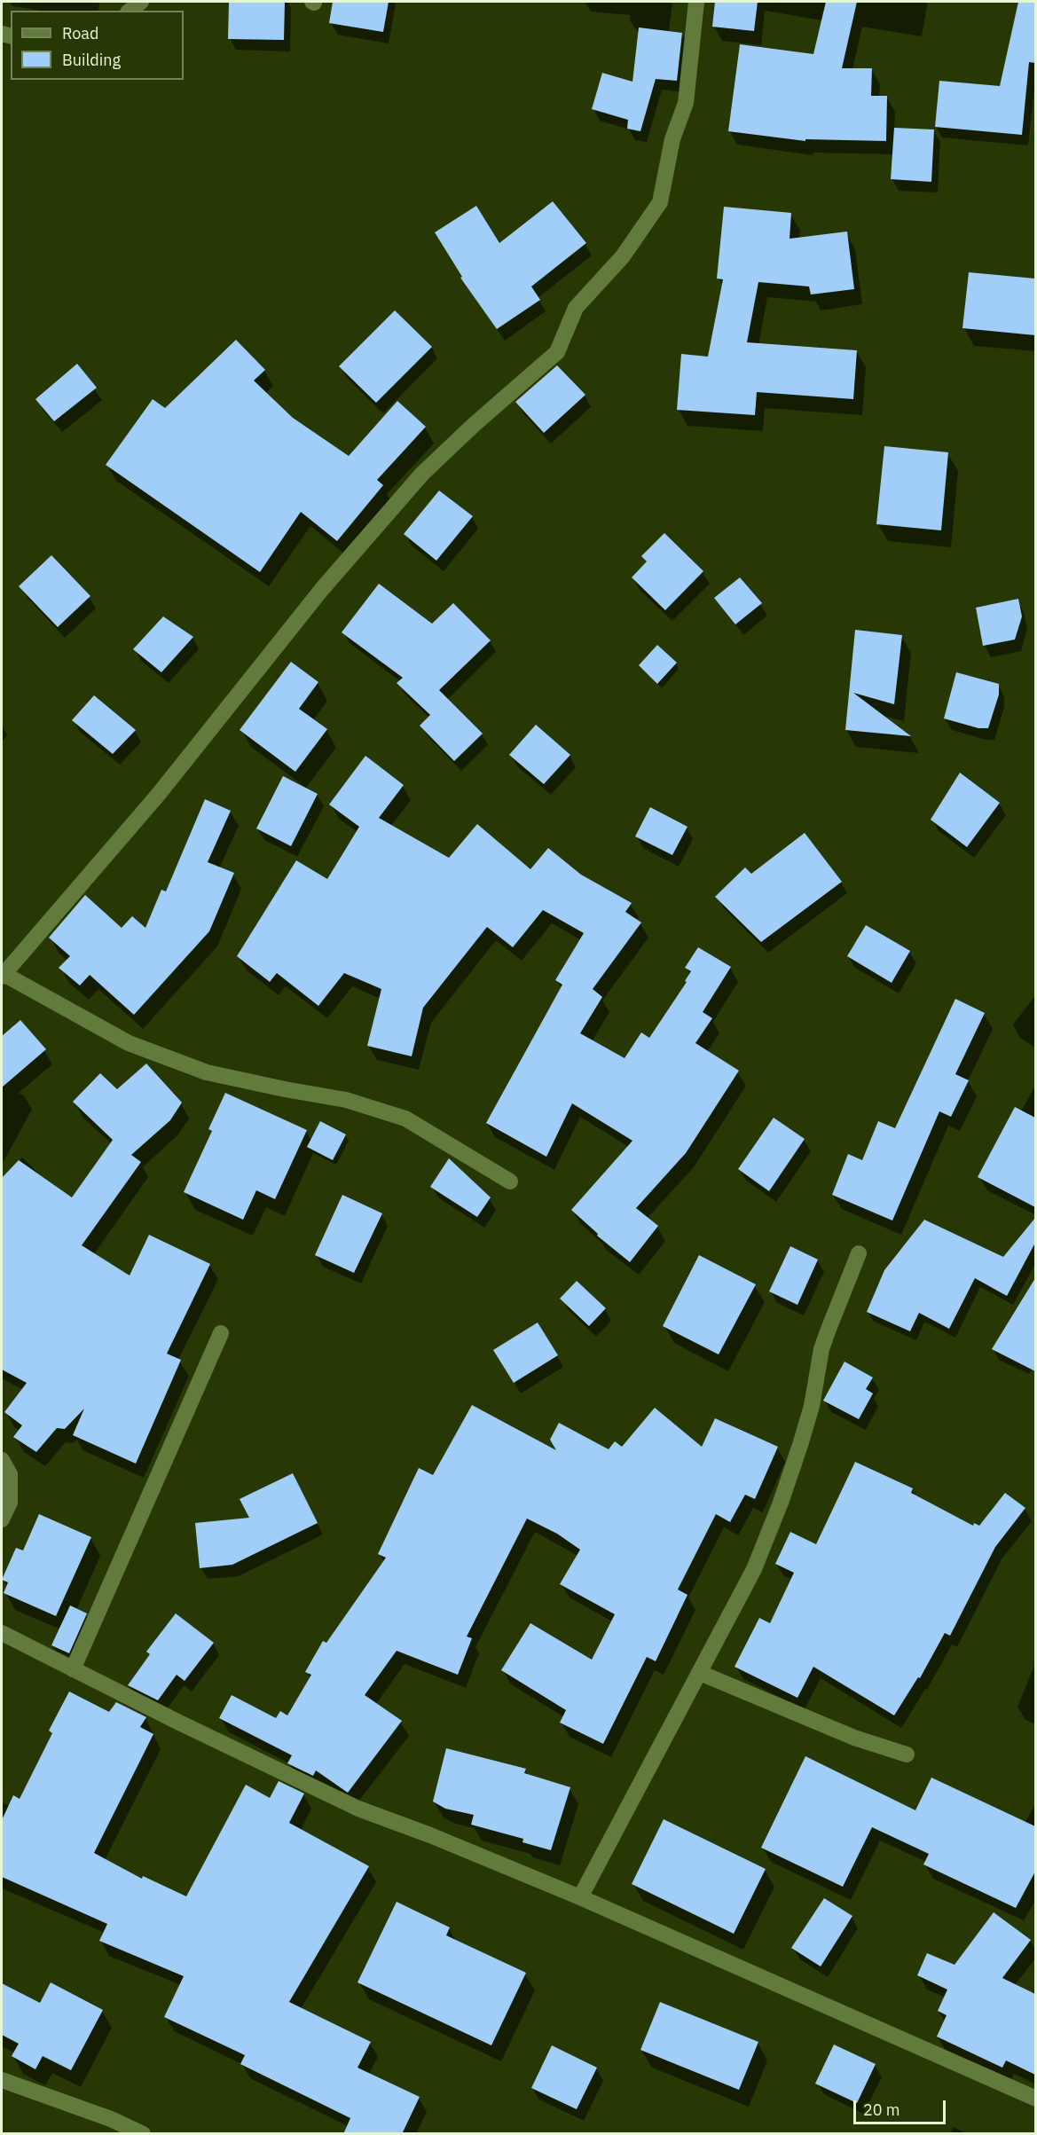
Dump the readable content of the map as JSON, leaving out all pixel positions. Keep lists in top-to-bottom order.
{
  "legend": ["Road", "Building"],
  "scale_bar": "20 m"
}
